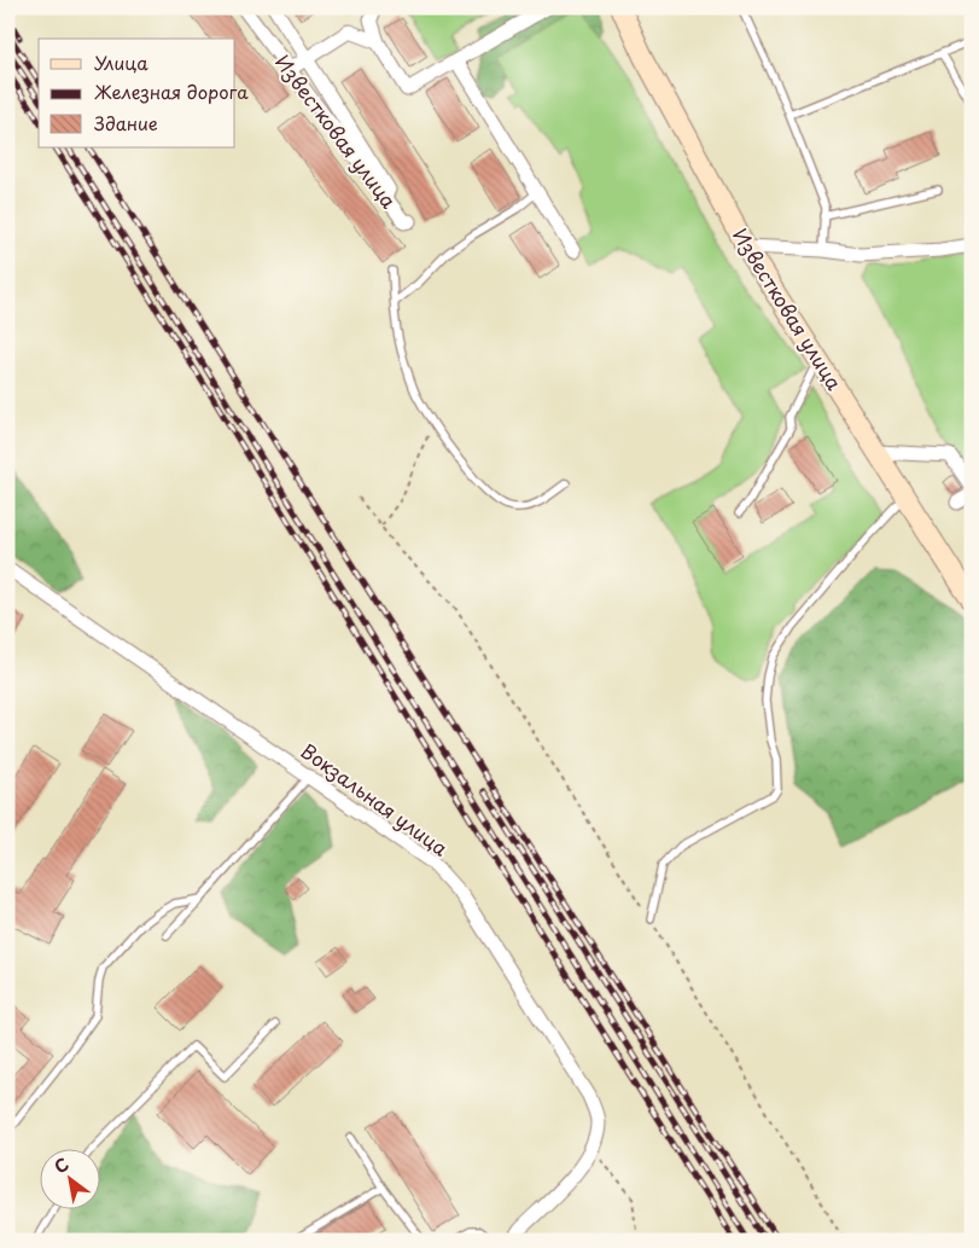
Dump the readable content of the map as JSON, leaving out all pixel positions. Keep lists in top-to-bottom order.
{
  "streets": {
    "main road": ["Известковая улица"],
    "street": ["Вокзальная улица"]
  },
  "legend": ["Улица", "Железная дорога", "Здание"],
  "north": "top left"
}
